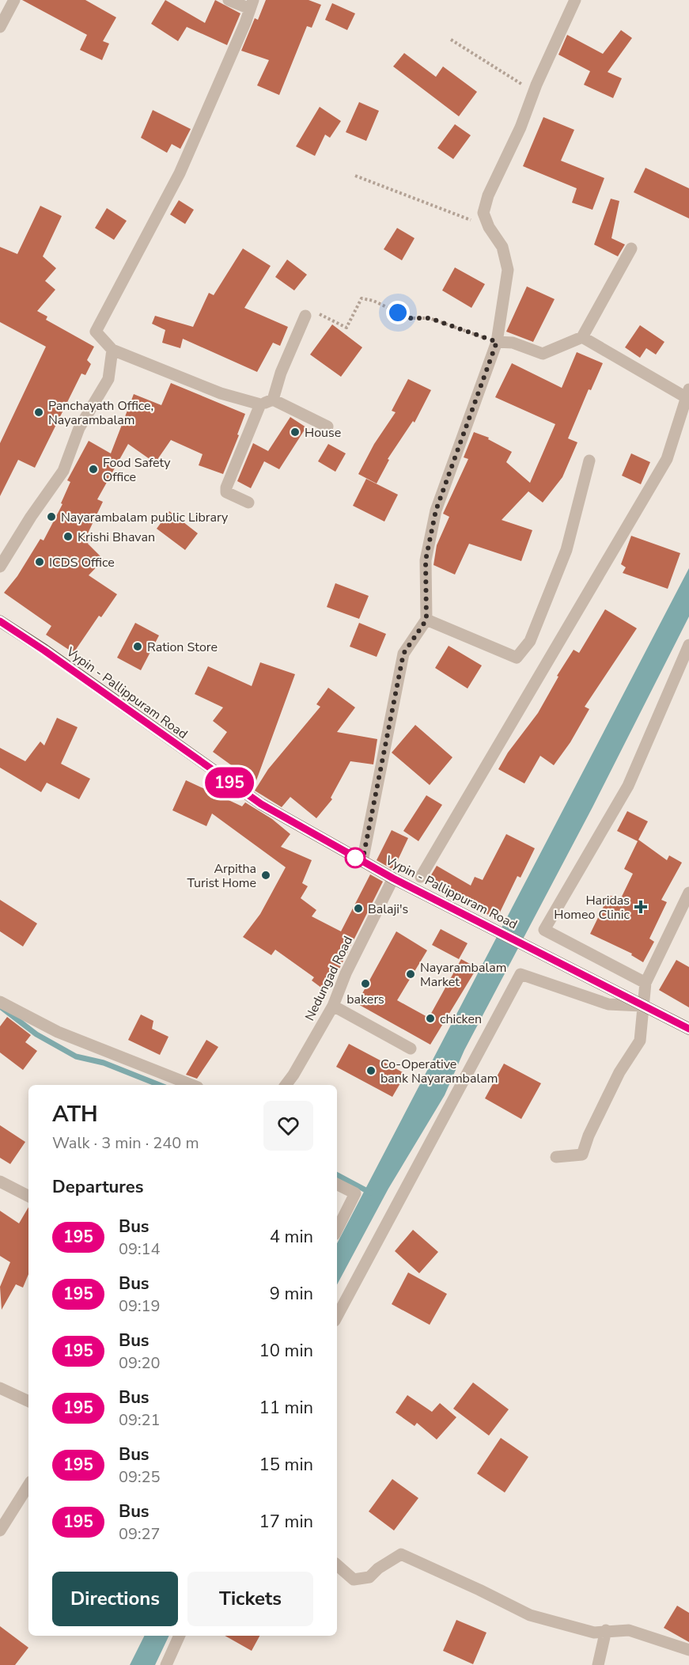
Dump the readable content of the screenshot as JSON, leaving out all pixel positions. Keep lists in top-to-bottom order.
{
  "streets": {
    "main road": ["Vypin - Pallippuram Road"],
    "street": ["Nedungad Road"]
  },
  "crossings": [
    ["Vypin - Pallippuram Road", "Nedungad Road"]
  ],
  "places": {
    "other": [
      "Panchayath Office, Nayarambalam",
      "House",
      "Food Safety Office",
      "Nayarambalam public Library",
      "Krishi Bhavan",
      "ICDS Office",
      "Ration Store",
      "Arpitha Turist Home",
      "Balaji's",
      "Nayarambalam Market",
      "bakers",
      "chicken",
      "Co-Operative bank Nayarambalam"
    ],
    "health": ["Haridas Homeo Clinic"]
  },
  "lines": ["bus line 195"],
  "page": {
    "on_map": "195",
    "heading": [
      ["ATH", "Walk · 3 min · 240 m"],
      "Departures"
    ],
    "list": [
      {
        "mark": "195",
        "name": "Bus",
        "note": "09:14",
        "value": "4 min"
      },
      {
        "mark": "195",
        "name": "Bus",
        "note": "09:19",
        "value": "9 min"
      },
      {
        "mark": "195",
        "name": "Bus",
        "note": "09:20",
        "value": "10 min"
      },
      {
        "mark": "195",
        "name": "Bus",
        "note": "09:21",
        "value": "11 min"
      },
      {
        "mark": "195",
        "name": "Bus",
        "note": "09:25",
        "value": "15 min"
      },
      {
        "mark": "195",
        "name": "Bus",
        "note": "09:27",
        "value": "17 min"
      }
    ],
    "buttons": ["Directions", "Tickets"]
  }
}
